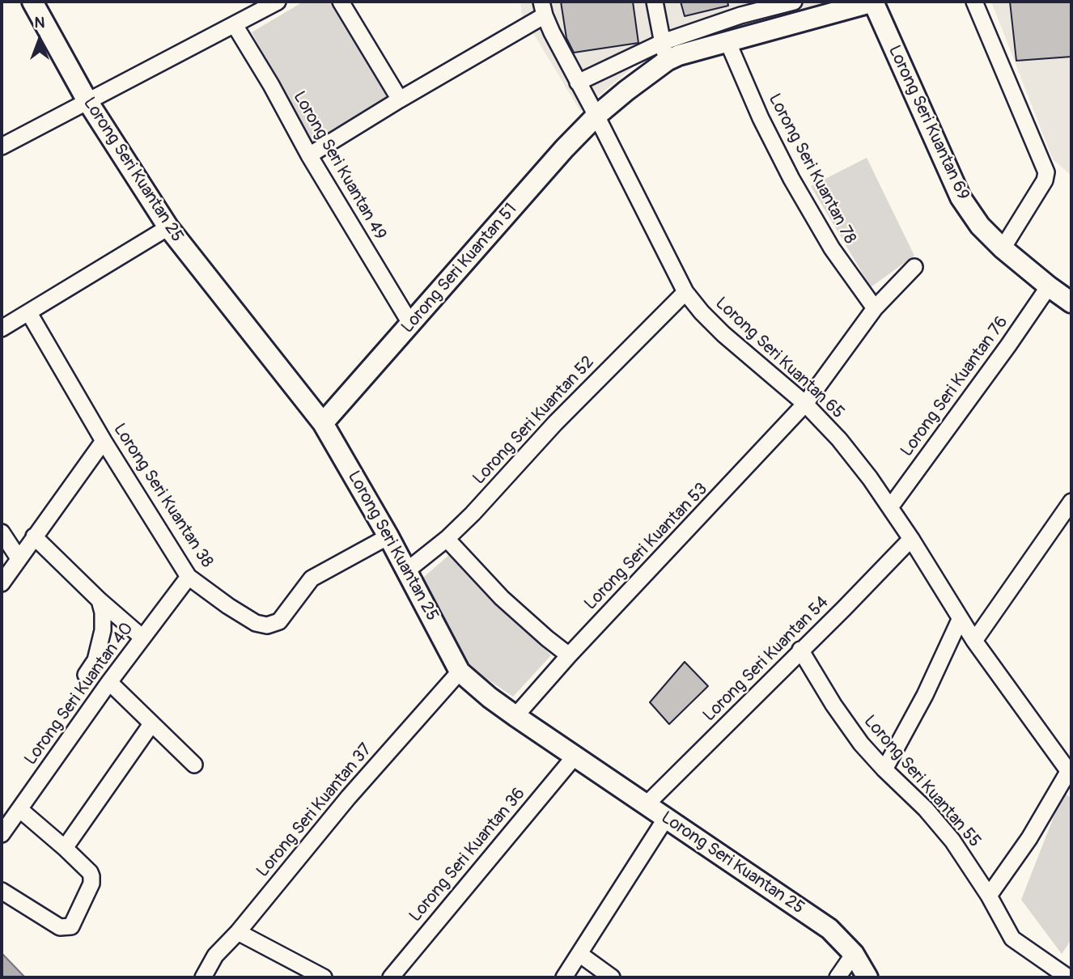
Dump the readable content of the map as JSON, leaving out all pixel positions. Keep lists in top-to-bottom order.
{
  "streets": {
    "street": [
      "Lorong Seri Kuantan 69",
      "Lorong Seri Kuantan 49",
      "Lorong Seri Kuantan 78",
      "Lorong Seri Kuantan 25",
      "Lorong Seri Kuantan 51",
      "Lorong Seri Kuantan 65",
      "Lorong Seri Kuantan 76",
      "Lorong Seri Kuantan 52",
      "Lorong Seri Kuantan 38",
      "Lorong Seri Kuantan 53",
      "Lorong Seri Kuantan 54",
      "Lorong Seri Kuantan 40",
      "Lorong Seri Kuantan 55",
      "Lorong Seri Kuantan 37",
      "Lorong Seri Kuantan 36"
    ]
  },
  "crossings": [
    ["Lorong Seri Kuantan 69", "Lorong Seri Kuantan 51"],
    ["Lorong Seri Kuantan 69", "Lorong Seri Kuantan 76"],
    ["Lorong Seri Kuantan 49", "Lorong Seri Kuantan 51"],
    ["Lorong Seri Kuantan 78", "Lorong Seri Kuantan 51"],
    ["Lorong Seri Kuantan 78", "Lorong Seri Kuantan 53"],
    ["Lorong Seri Kuantan 25", "Lorong Seri Kuantan 51"],
    ["Lorong Seri Kuantan 25", "Lorong Seri Kuantan 52"],
    ["Lorong Seri Kuantan 25", "Lorong Seri Kuantan 38"],
    ["Lorong Seri Kuantan 25", "Lorong Seri Kuantan 53"],
    ["Lorong Seri Kuantan 25", "Lorong Seri Kuantan 54"],
    ["Lorong Seri Kuantan 25", "Lorong Seri Kuantan 37"],
    ["Lorong Seri Kuantan 25", "Lorong Seri Kuantan 36"],
    ["Lorong Seri Kuantan 51", "Lorong Seri Kuantan 65"],
    ["Lorong Seri Kuantan 65", "Lorong Seri Kuantan 76"],
    ["Lorong Seri Kuantan 65", "Lorong Seri Kuantan 52"],
    ["Lorong Seri Kuantan 65", "Lorong Seri Kuantan 53"],
    ["Lorong Seri Kuantan 65", "Lorong Seri Kuantan 54"],
    ["Lorong Seri Kuantan 38", "Lorong Seri Kuantan 40"],
    ["Lorong Seri Kuantan 54", "Lorong Seri Kuantan 55"]
  ],
  "north": "top"
}
